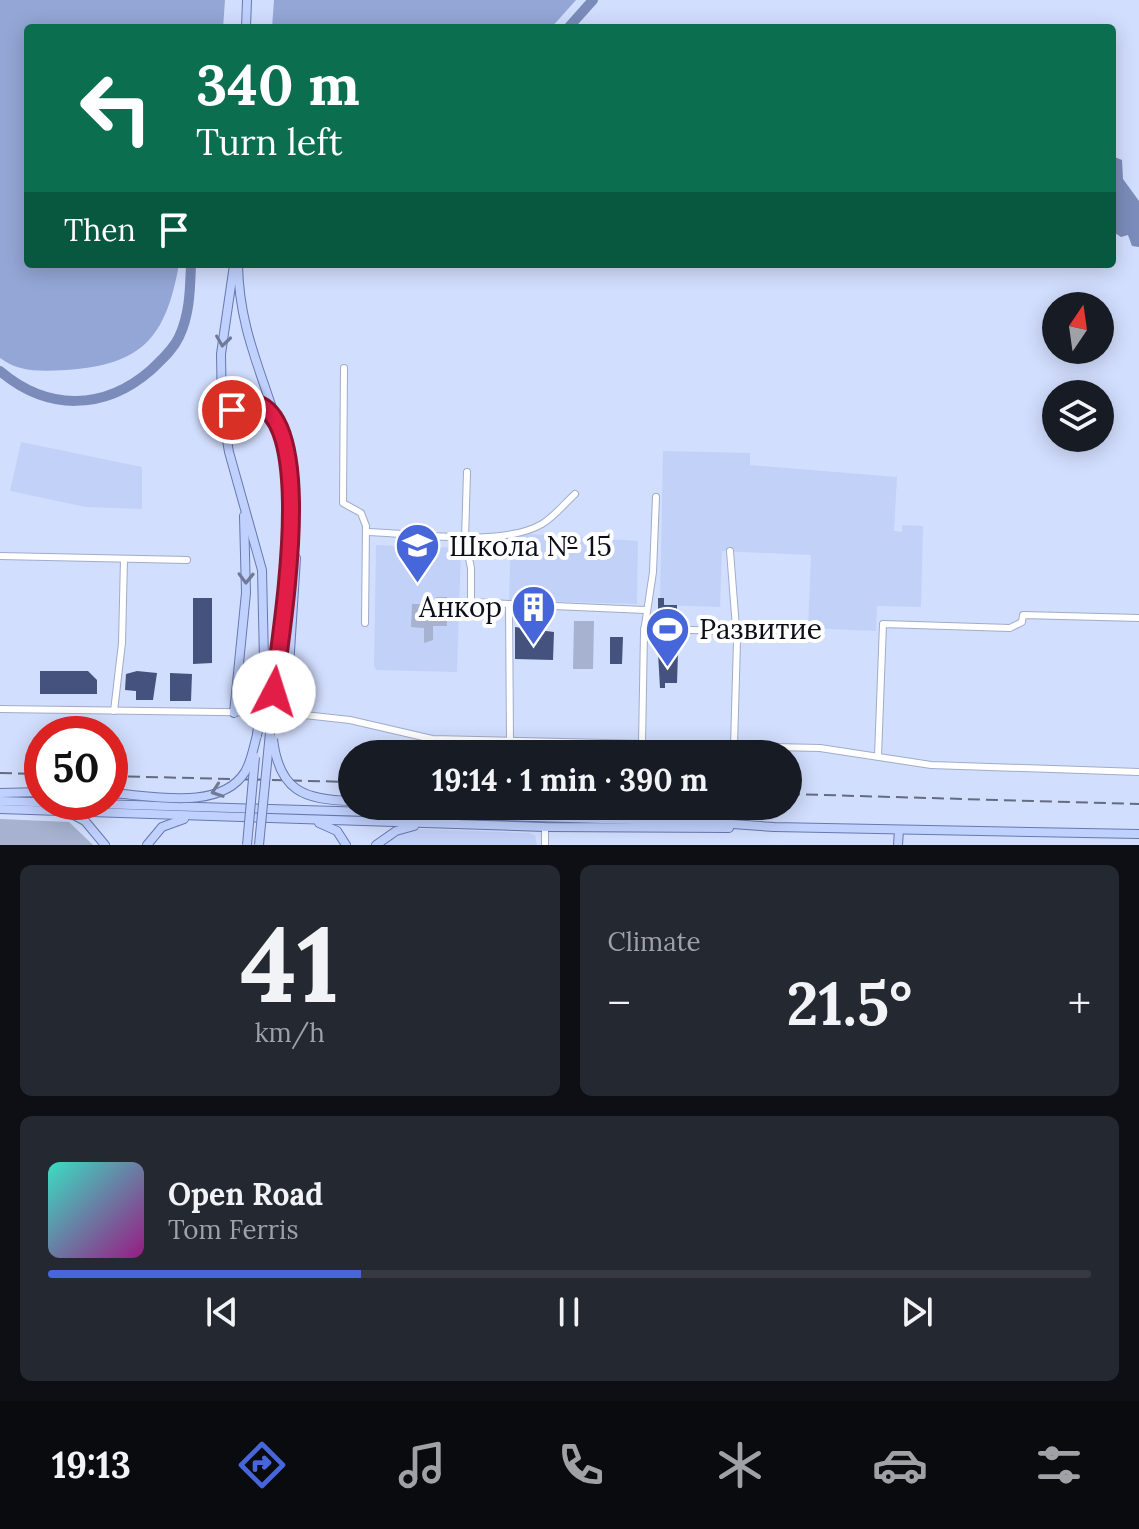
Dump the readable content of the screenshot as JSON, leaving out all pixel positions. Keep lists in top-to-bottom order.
{
  "places": {
    "school or university": ["Школа № 15"],
    "building": ["Анкор"],
    "sports": ["Развитие"]
  },
  "north": "top",
  "page": {
    "turn": ["340 m", "Turn left"],
    "then": "Then",
    "limit": "50",
    "trip": "19:14 · 1 min · 390 m",
    "tile": [
      ["41", "km/h"],
      "Climate"
    ],
    "heat": ["−", "21.5°", "+"],
    "song": ["Open Road", "Tom Ferris"],
    "tabs": "19:13"
  }
}
